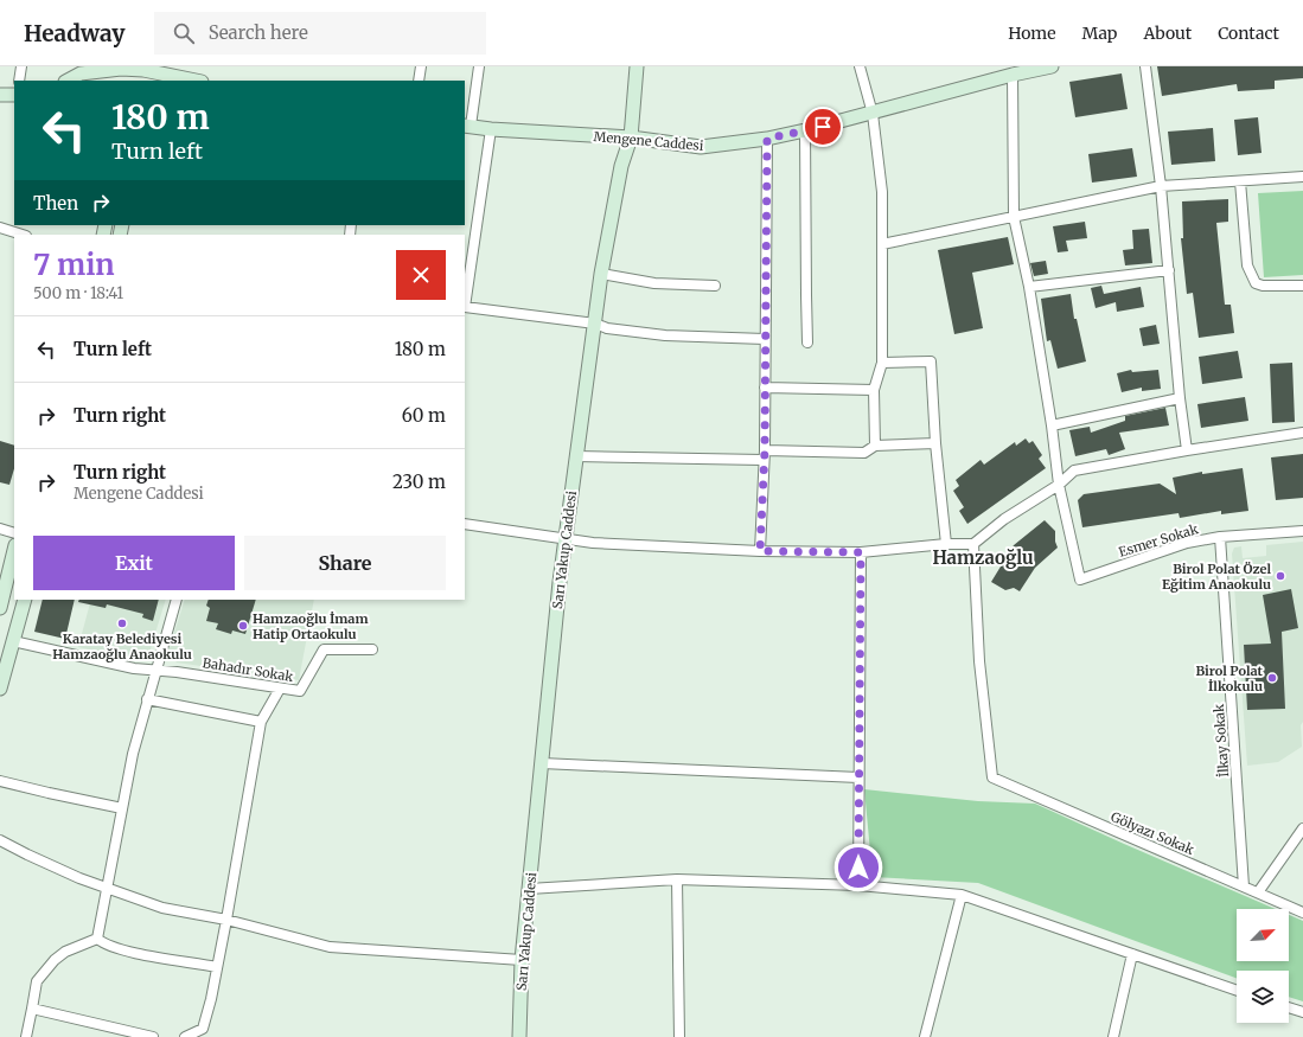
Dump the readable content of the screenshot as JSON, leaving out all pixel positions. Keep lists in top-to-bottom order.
{
  "streets": {
    "street": [
      "Mengene Caddesi",
      "Esmer Sokak",
      "Sarı Yakup Caddesi",
      "Bahadır Sokak",
      "İlkay Sokak",
      "Gölyazı Sokak"
    ]
  },
  "crossings": [
    ["Mengene Caddesi", "Sarı Yakup Caddesi"],
    ["Esmer Sokak", "İlkay Sokak"],
    ["İlkay Sokak", "Gölyazı Sokak"]
  ],
  "districts": ["Hamzaoğlu"],
  "places": [
    "Birol Polat Özel Eğitim Anaokulu",
    "Karatay Belediyesi Hamzaoğlu Anaokulu",
    "Hamzaoğlu İmam Hatip Ortaokulu",
    "Birol Polat İlkokulu"
  ],
  "north": "top right",
  "page": {
    "header": "Headway",
    "search": "Search here",
    "nav": [
      "Home",
      "Map",
      "About",
      "Contact"
    ],
    "turn": ["180 m", "Turn left"],
    "then": "Then",
    "heading": ["7 min", "500 m · 18:41"],
    "list": [
      {
        "name": "Turn left",
        "value": "180 m"
      },
      {
        "name": "Turn right",
        "value": "60 m"
      },
      {
        "name": "Turn right",
        "note": "Mengene Caddesi",
        "value": "230 m"
      }
    ],
    "buttons": ["Exit", "Share"]
  }
}
